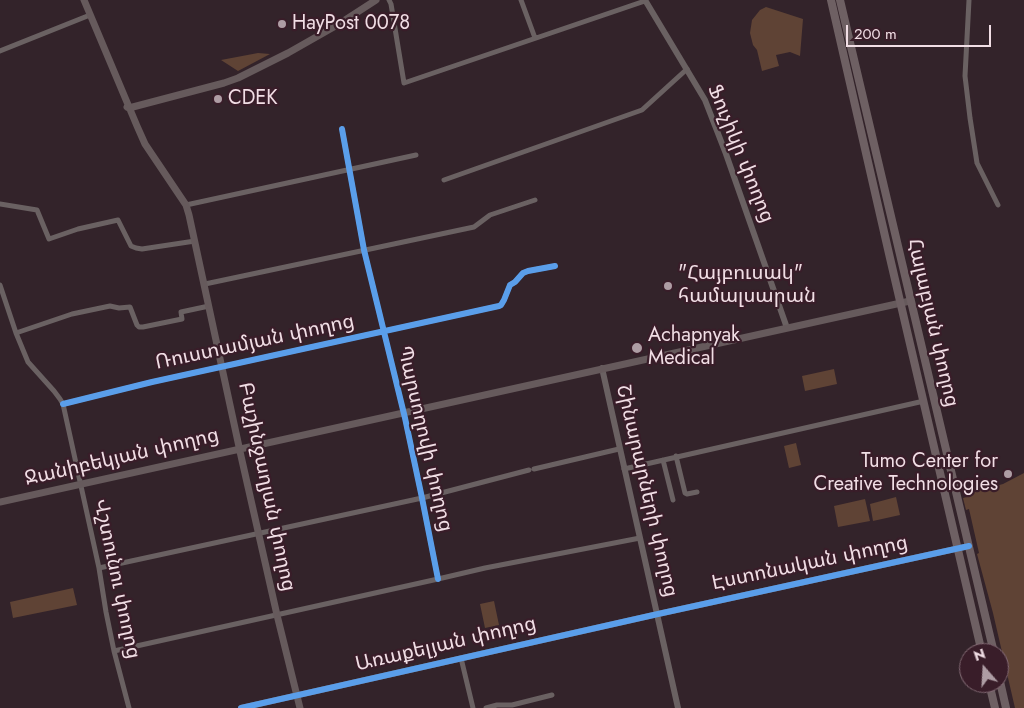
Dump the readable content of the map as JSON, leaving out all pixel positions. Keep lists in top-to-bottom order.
{
  "streets": {
    "main road": ["Հալաբյան փողոց", "Ջանիբեկյան փողոց", "Բաշինջաղյան փողոց"],
    "street": [
      "Ֆուչիկի փողոց",
      "Ռուստամյան փողոց",
      "Պարսողովի փողոց",
      "Շինարարների փողոց",
      "Էստոնական փողոց",
      "Վշտունու փողոց",
      "Առաքելյան փողոց"
    ]
  },
  "crossings": [
    ["Ֆուչիկի փողոց", "Ջանիբեկյան փողոց"],
    ["Հալաբյան փողոց", "Ջանիբեկյան փողոց"],
    ["Հալաբյան փողոց", "Էստոնական փողոց"],
    ["Ռուստամյան փողոց", "Պարսողովի փողոց"],
    ["Ռուստամյան փողոց", "Բաշինջաղյան փողոց"],
    ["Ռուստամյան փողոց", "Վշտունու փողոց"],
    ["Պարսողովի փողոց", "Ջանիբեկյան փողոց"],
    ["Ջանիբեկյան փողոց", "Բաշինջաղյան փողոց"],
    ["Ջանիբեկյան փողոց", "Շինարարների փողոց"],
    ["Ջանիբեկյան փողոց", "Վշտունու փողոց"],
    ["Բաշինջաղյան փողոց", "Առաքելյան փողոց"],
    ["Շինարարների փողոց", "Էստոնական փողոց"],
    ["Շինարարների փողոց", "Առաքելյան փողոց"],
    ["Էստոնական փողոց", "Առաքելյան փողոց"]
  ],
  "places": [
    "HayPost 0078",
    "CDEK",
    "\"Հայբուսակ\" համալսարան",
    "Achapnyak Medical",
    "Tumo Center for Creative Technologies"
  ],
  "scale_bar": "200 m",
  "north": "top"
}
